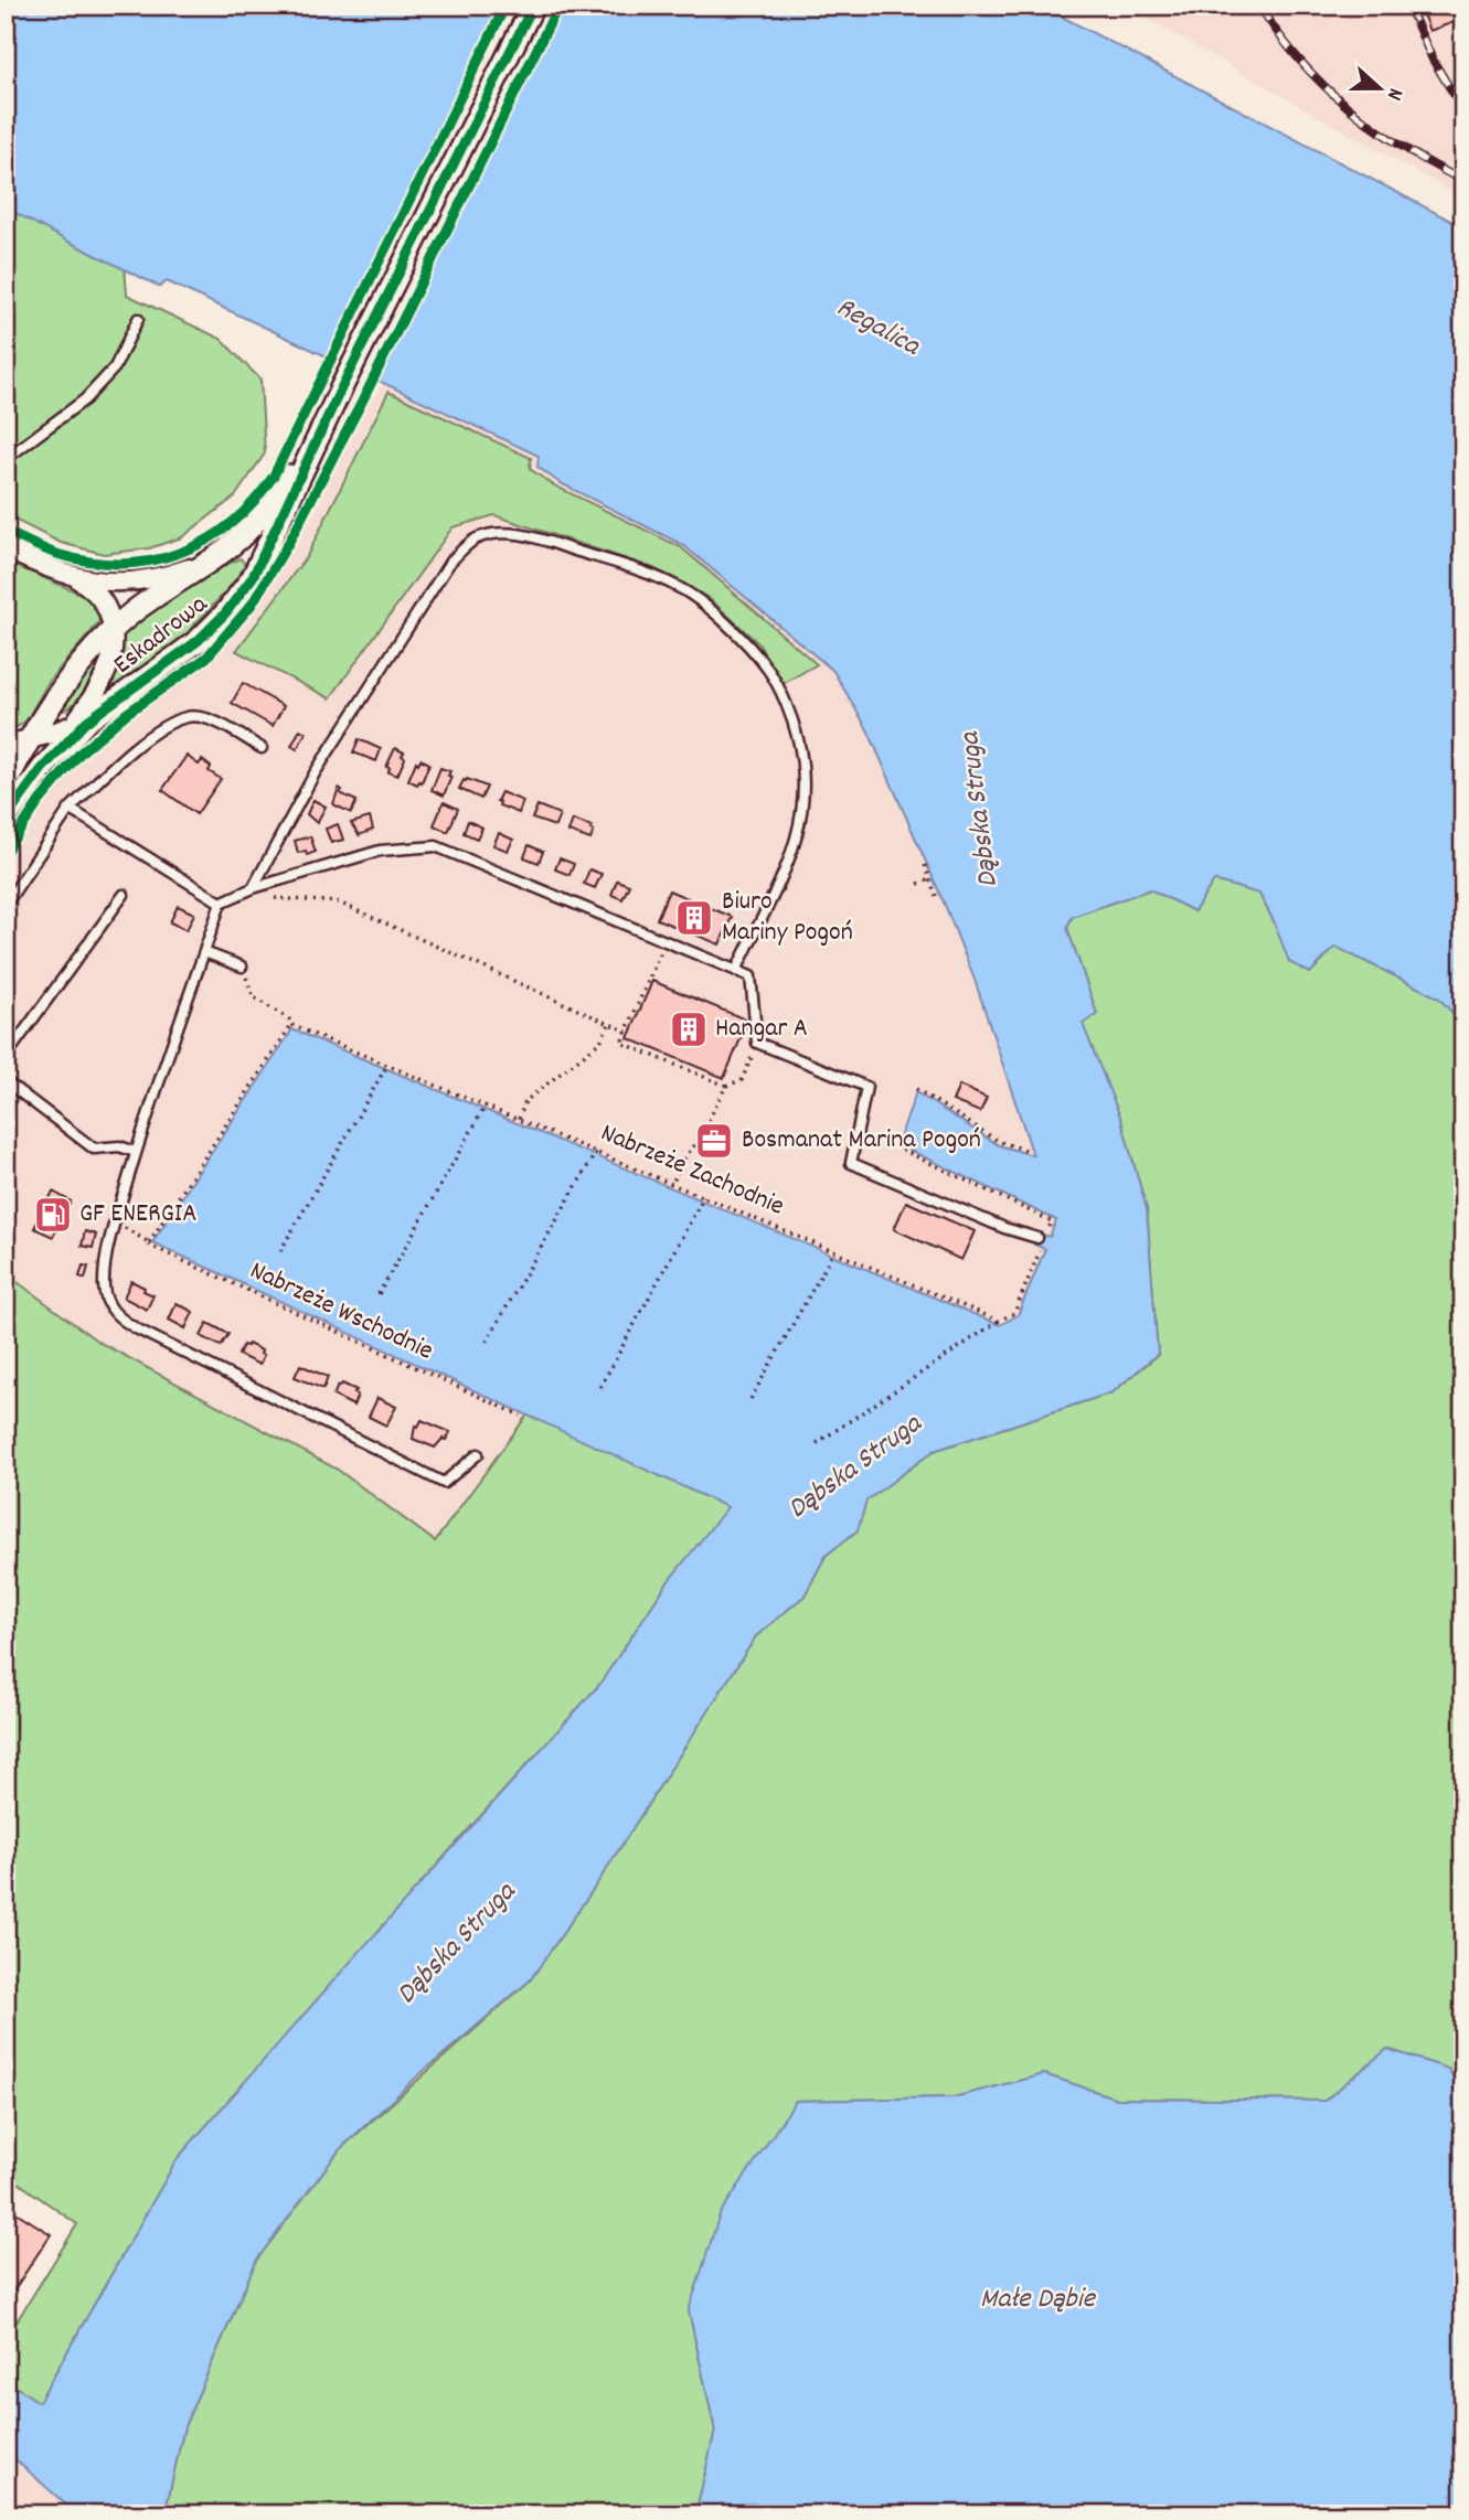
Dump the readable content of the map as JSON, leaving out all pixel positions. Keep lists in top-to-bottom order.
{
  "streets": {
    "street": ["Eskadrowa"],
    "path": ["Nabrzeże Zachodnie", "Nabrzeże Wschodnie"]
  },
  "water": ["Regalica", "Dąbska Struga", "Małe Dąbie"],
  "places": {
    "building": ["Biuro Mariny Pogoń", "Hangar A"],
    "office": ["Bosmanat Marina Pogoń"],
    "fuel station": ["GF ENERGIA"]
  },
  "north": "right"
}
